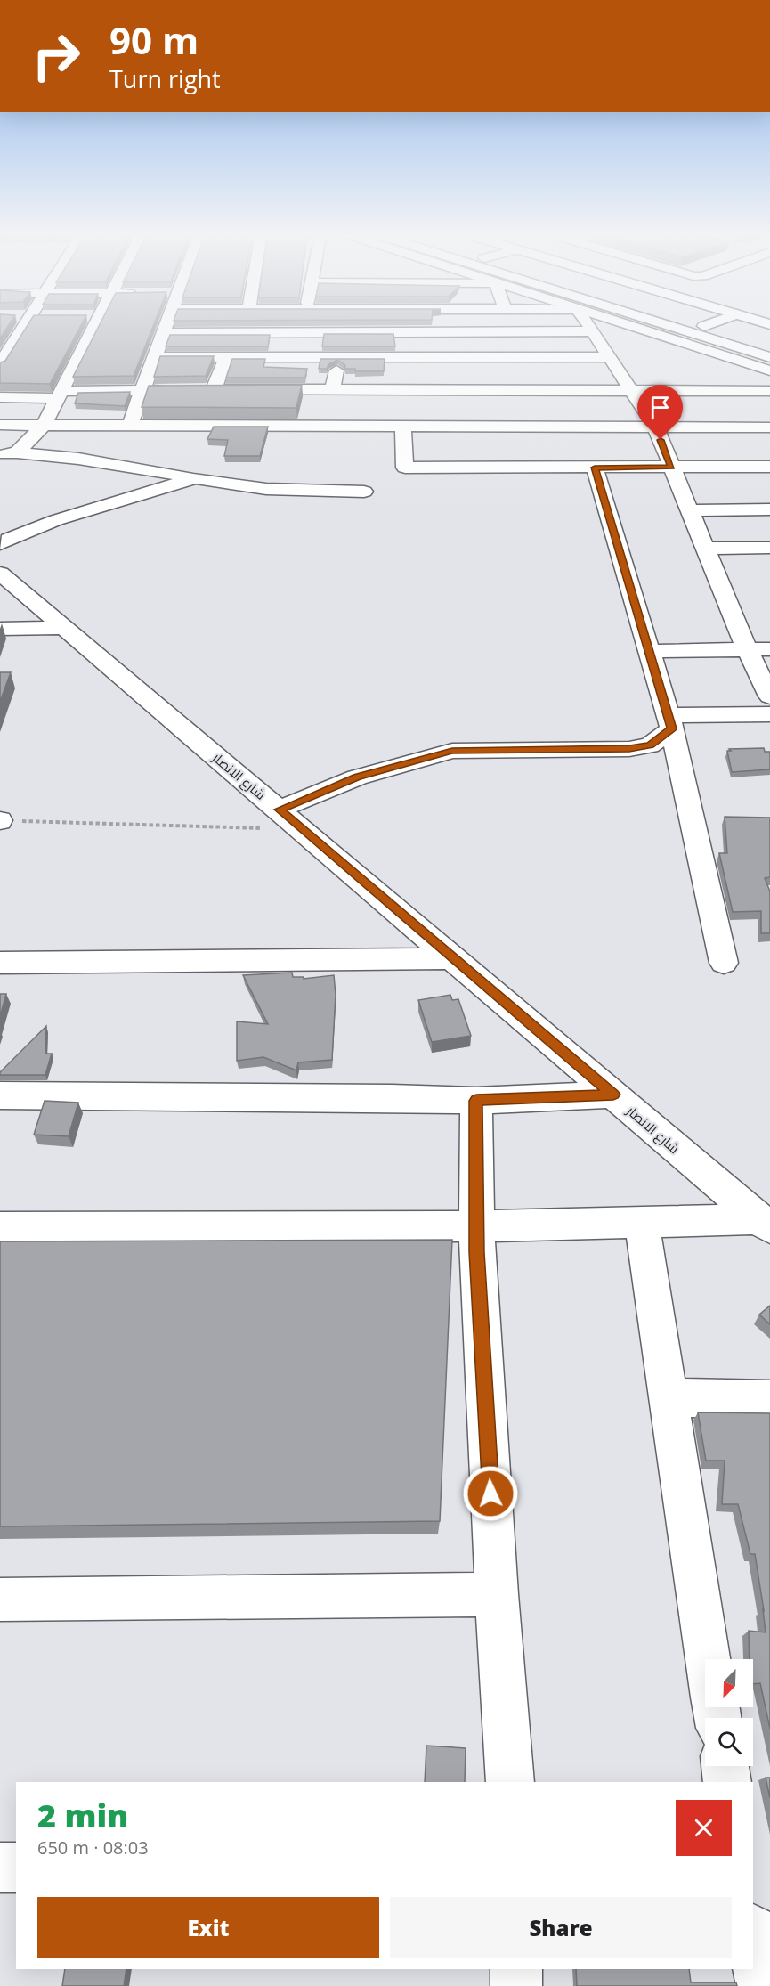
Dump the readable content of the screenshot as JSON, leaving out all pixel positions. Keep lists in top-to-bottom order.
{
  "streets": {
    "main road": ["شارع الانصار"]
  },
  "north": "bottom left",
  "page": {
    "turn": ["90 m", "Turn right"],
    "heading": ["2 min", "650 m · 08:03"],
    "buttons": ["Exit", "Share"]
  }
}
